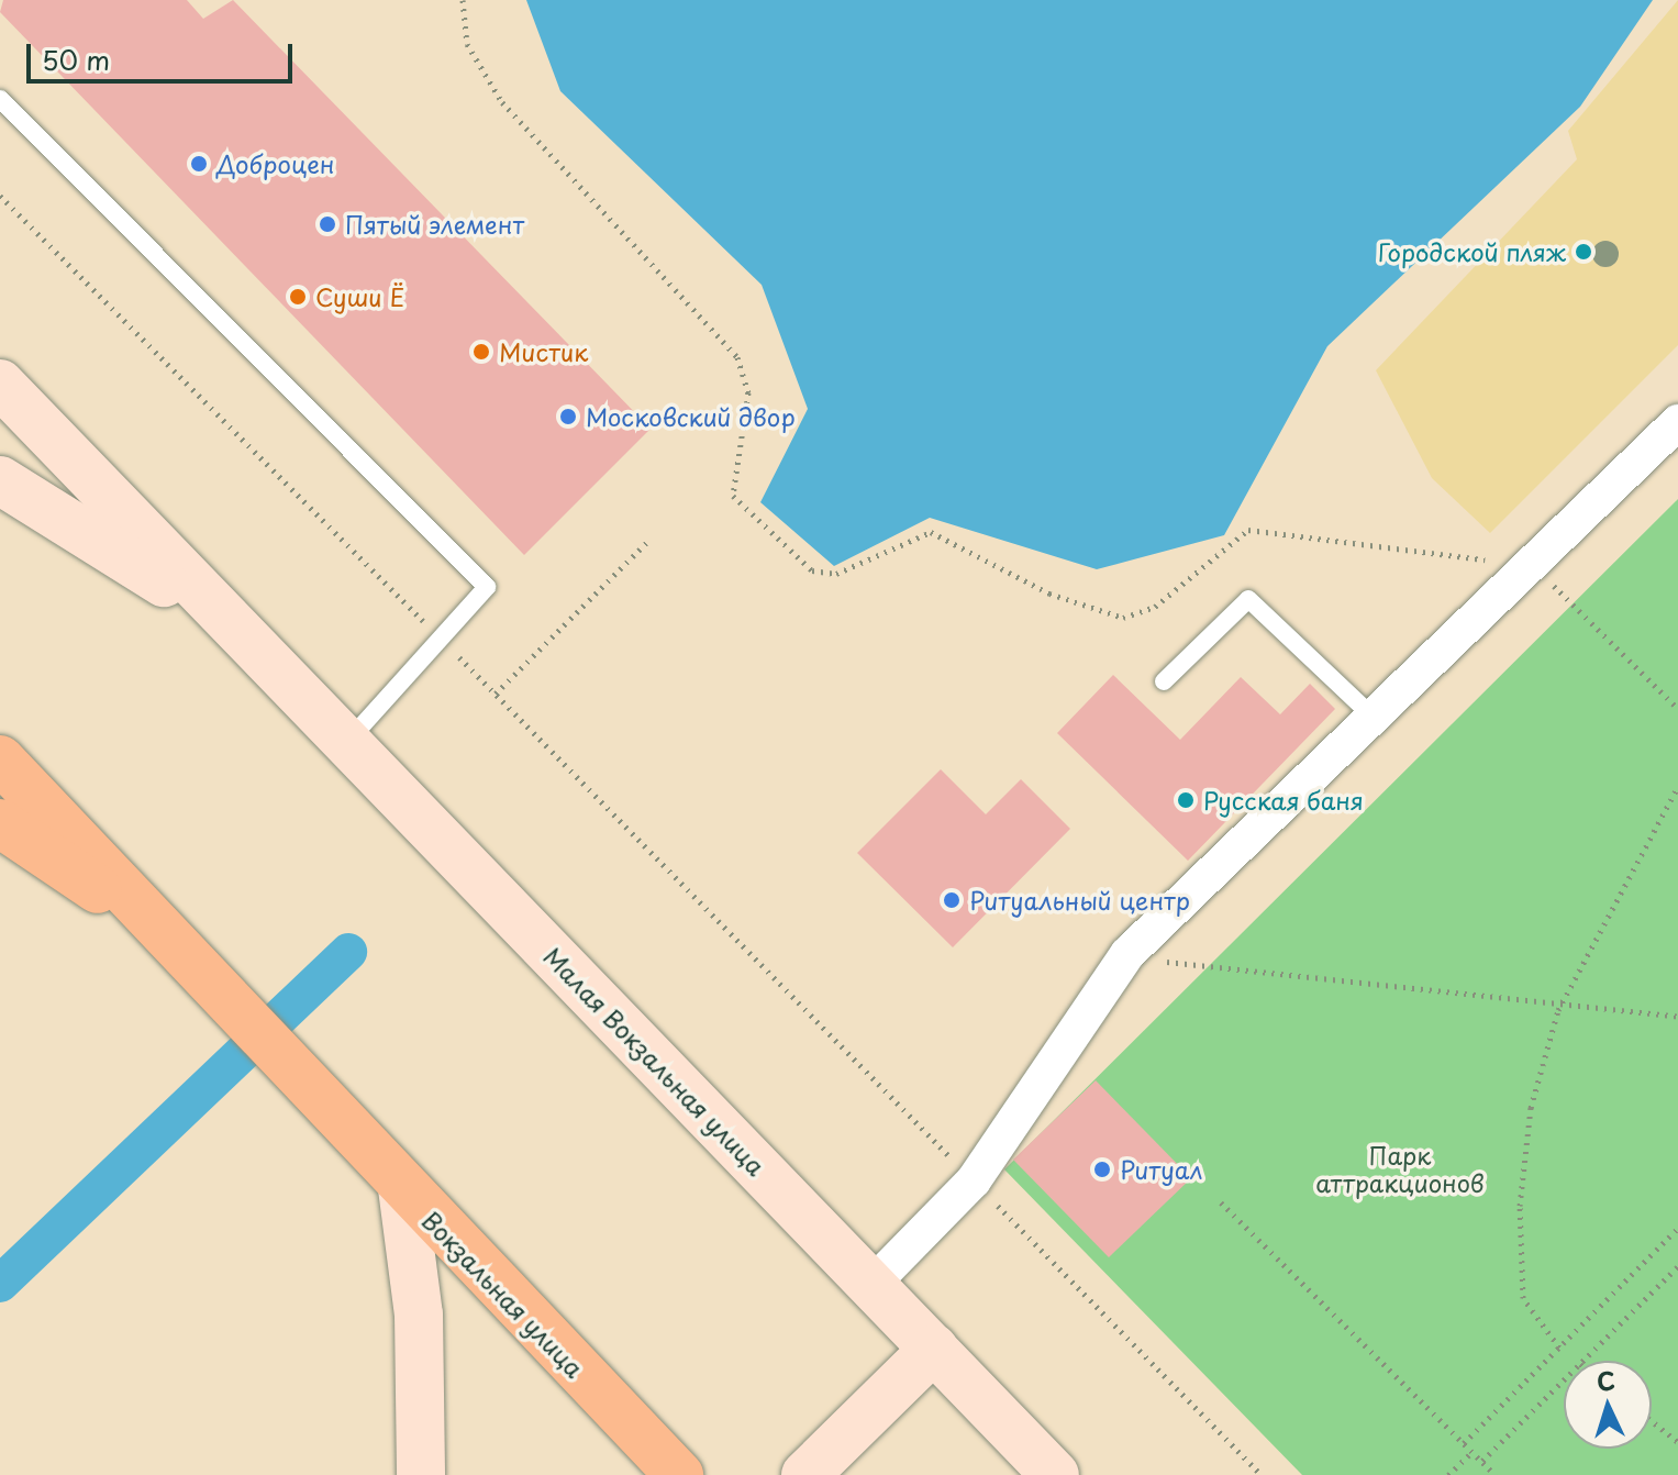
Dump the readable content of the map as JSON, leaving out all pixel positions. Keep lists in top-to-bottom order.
{
  "streets": {
    "highway": ["Вокзальная улица"],
    "main road": ["Малая Вокзальная улица"]
  },
  "parks": ["Парк аттракционов"],
  "places": [
    "Доброцен",
    "Пятый элемент",
    "Городской пляж",
    "Суши Ё",
    "Мистик",
    "Московский двор",
    "Русская баня",
    "Ритуальный центр",
    "Ритуал"
  ],
  "scale_bar": "50 m",
  "north": "top"
}
